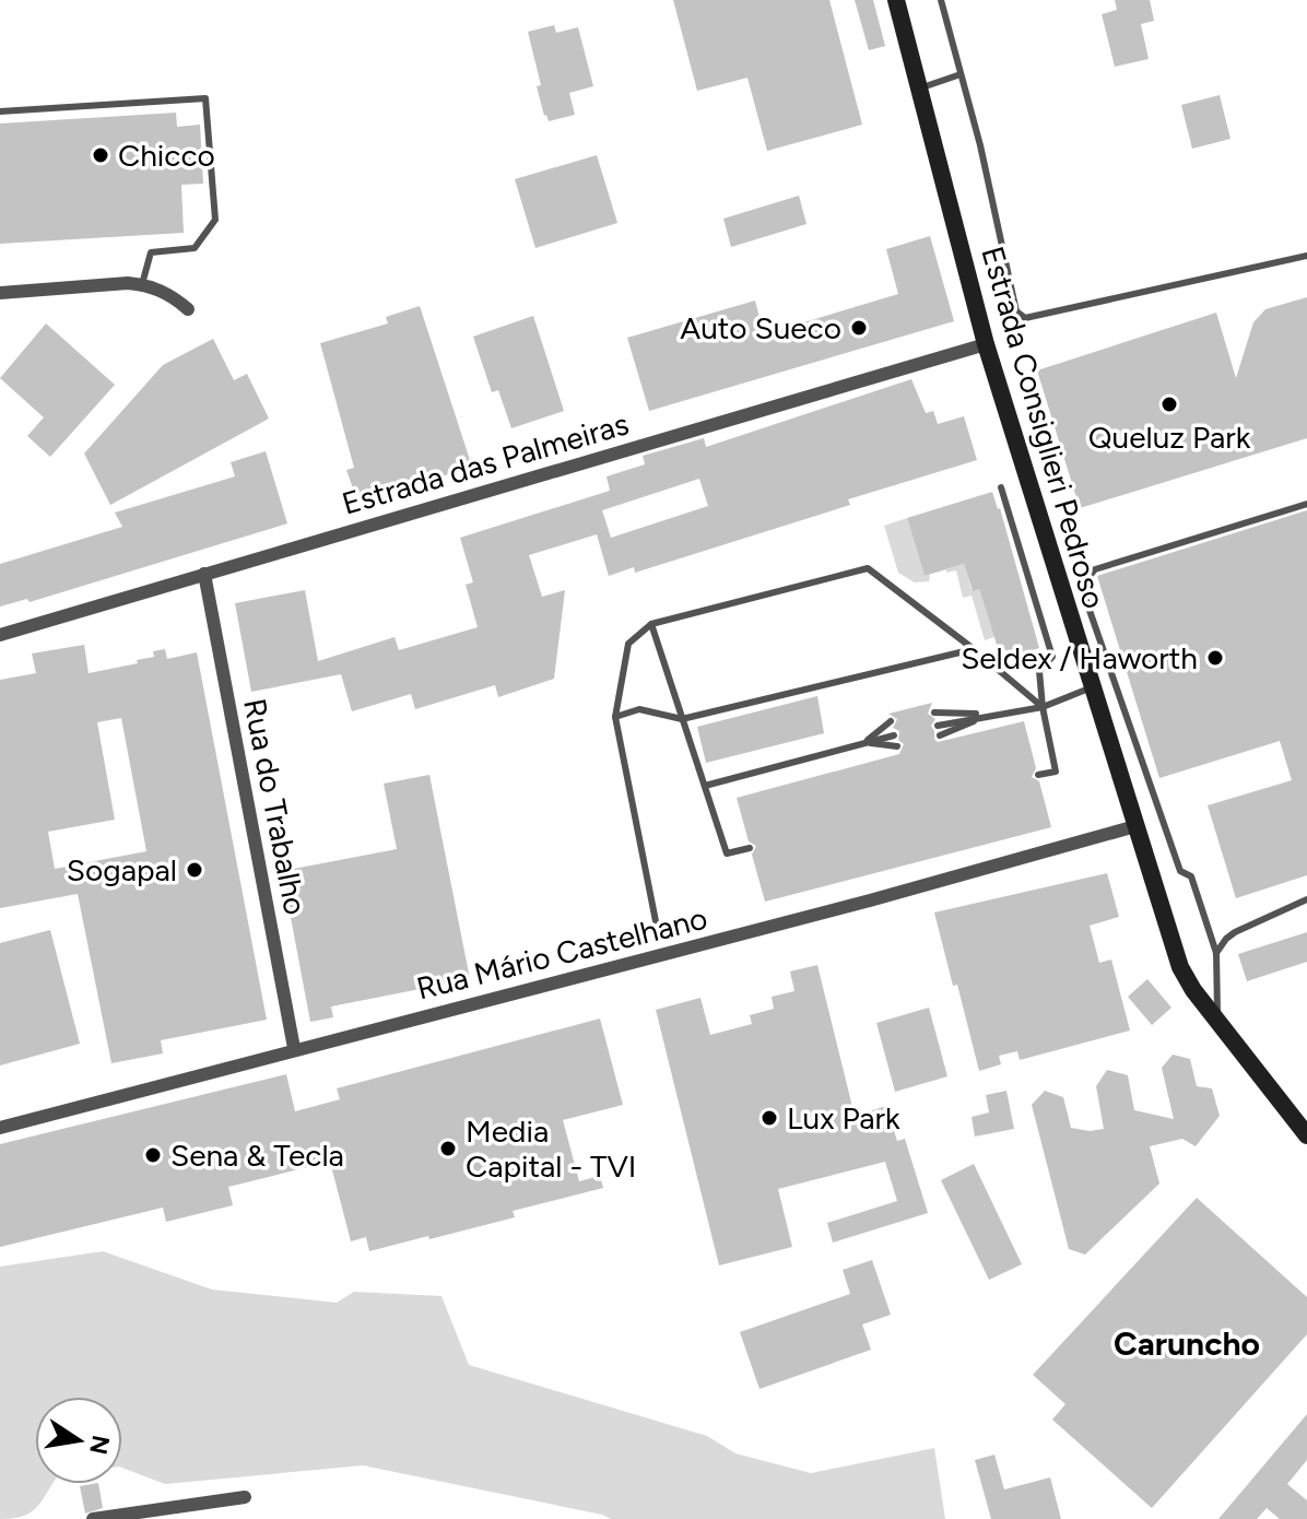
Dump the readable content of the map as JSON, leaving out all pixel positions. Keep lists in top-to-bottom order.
{
  "streets": {
    "main road": ["Estrada Consiglieri Pedroso"],
    "street": ["Estrada das Palmeiras", "Rua do Trabalho", "Rua Mário Castelhano"]
  },
  "crossings": [
    ["Estrada Consiglieri Pedroso", "Estrada das Palmeiras"],
    ["Estrada Consiglieri Pedroso", "Rua Mário Castelhano"],
    ["Estrada das Palmeiras", "Rua do Trabalho"],
    ["Rua do Trabalho", "Rua Mário Castelhano"]
  ],
  "districts": ["Caruncho"],
  "places": [
    "Chicco",
    "Auto Sueco",
    "Queluz Park",
    "Seldex / Haworth",
    "Sogapal",
    "Lux Park",
    "Media Capital - TVI",
    "Sena & Tecla"
  ],
  "north": "right"
}
